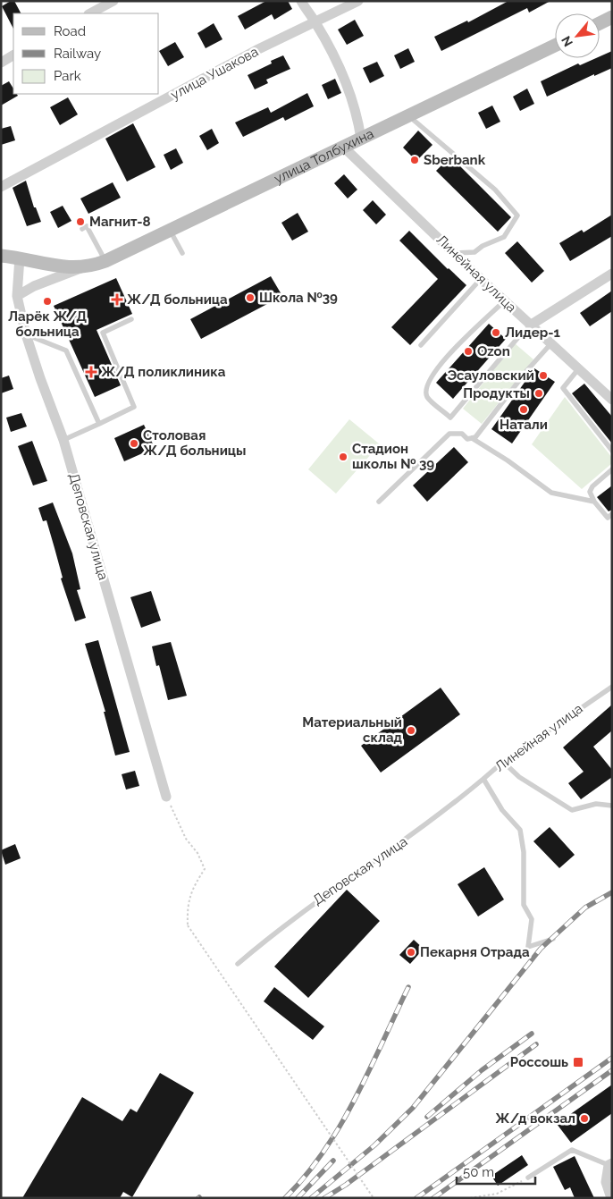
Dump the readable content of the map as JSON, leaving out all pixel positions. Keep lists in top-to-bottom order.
{
  "streets": {
    "street": [
      "улица Ушакова",
      "улица Толбухина",
      "Линейная улица",
      "Деповская улица"
    ]
  },
  "crossings": [
    ["улица Толбухина", "Линейная улица"],
    ["улица Толбухина", "Деповская улица"],
    ["Линейная улица", "Деповская улица"]
  ],
  "places": {
    "other": [
      "Sberbank",
      "Магнит-8",
      "Школа №39",
      "Ларёк Ж/Д больница",
      "Лидер-1",
      "Ozon",
      "Эсауловский",
      "Продукты",
      "Натали",
      "Столовая Ж/Д больницы",
      "Стадион школы № 39",
      "Материальный склад",
      "Пекарня Отрада",
      "Ж/д вокзал"
    ],
    "health": ["Ж/Д больница", "Ж/Д поликлиника"],
    "transit": ["Россошь"]
  },
  "legend": ["Road", "Railway", "Park"],
  "scale_bar": "50 m",
  "north": "bottom left"
}
